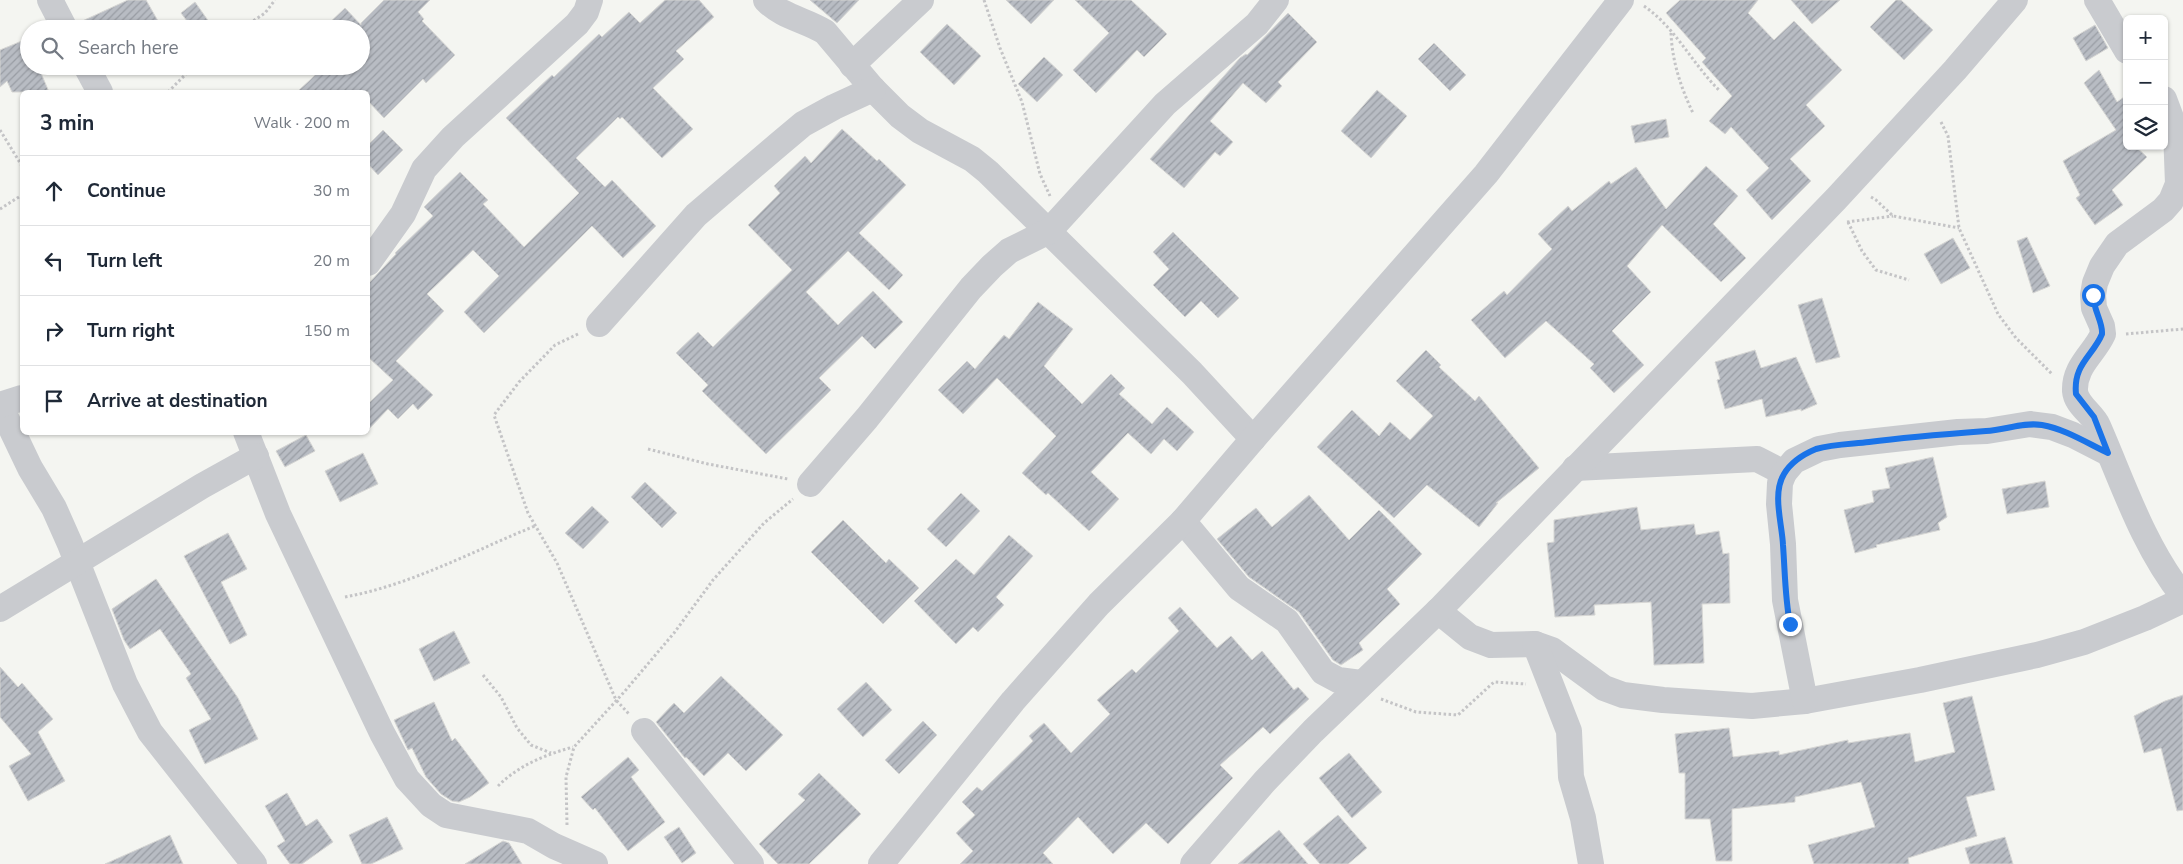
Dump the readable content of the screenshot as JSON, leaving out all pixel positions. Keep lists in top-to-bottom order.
{
  "page": {
    "map_buttons": ["+", "−"],
    "search": "Search here",
    "heading": ["3 min", "Walk · 200 m"],
    "list": [
      ["Continue", "30 m"],
      ["Turn left", "20 m"],
      ["Turn right", "150 m"],
      "Arrive at destination"
    ]
  }
}
